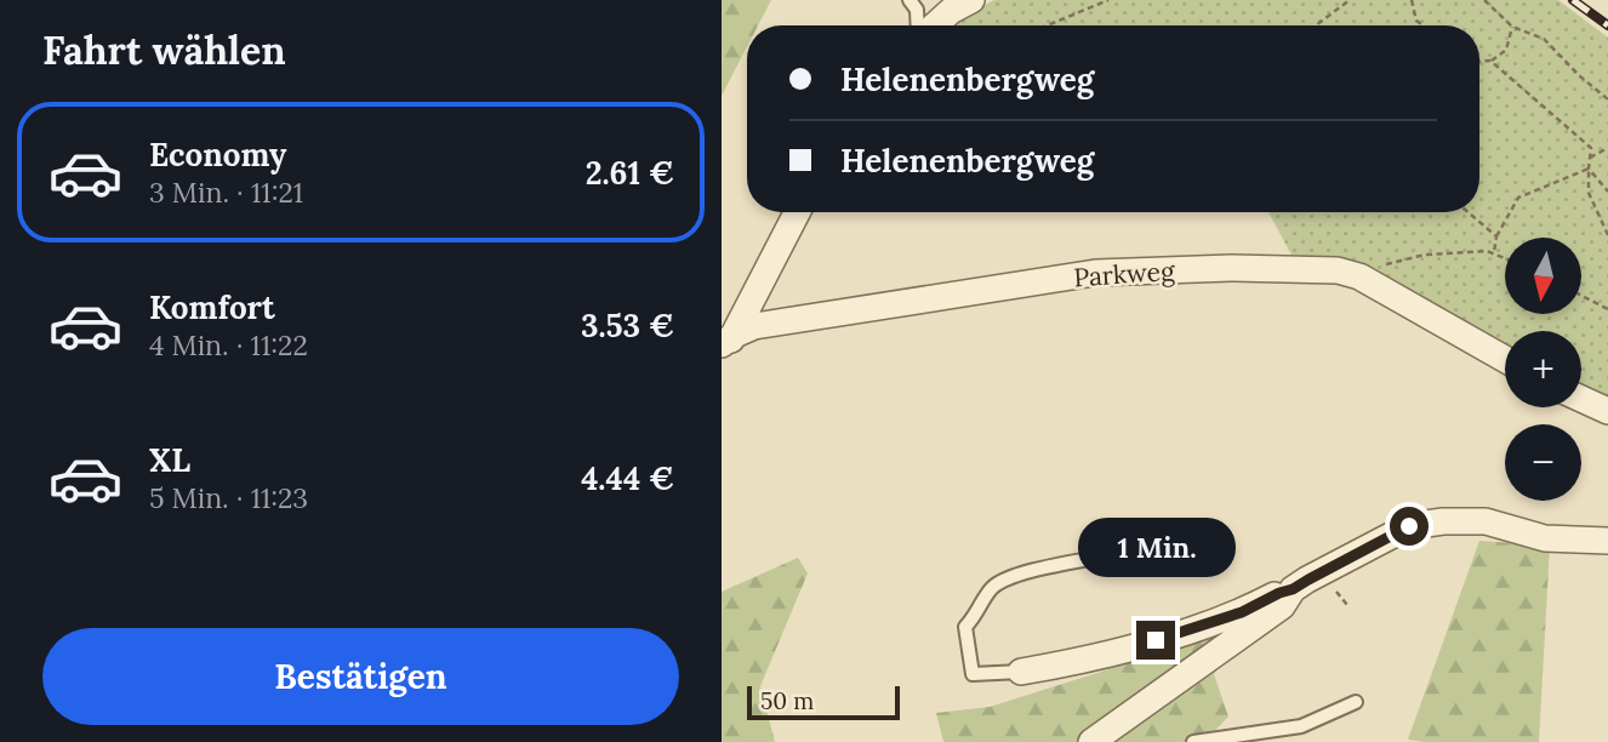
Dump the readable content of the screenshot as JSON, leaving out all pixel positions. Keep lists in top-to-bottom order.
{
  "streets": {
    "street": ["Parkweg"]
  },
  "scale_bar": "50 m",
  "north": "bottom",
  "page": {
    "heading": "Fahrt wählen",
    "banner": ["Helenenbergweg", "Helenenbergweg"],
    "list": [
      {
        "name": "Economy",
        "note": "3 Min. · 11:21",
        "value": "2.61 €"
      },
      {
        "name": "Komfort",
        "note": "4 Min. · 11:22",
        "value": "3.53 €"
      },
      {
        "name": "XL",
        "note": "5 Min. · 11:23",
        "value": "4.44 €"
      }
    ],
    "map_buttons": ["+", "−"],
    "bubble": "1 Min.",
    "buttons": "Bestätigen",
    "scale": "50 m"
  }
}
